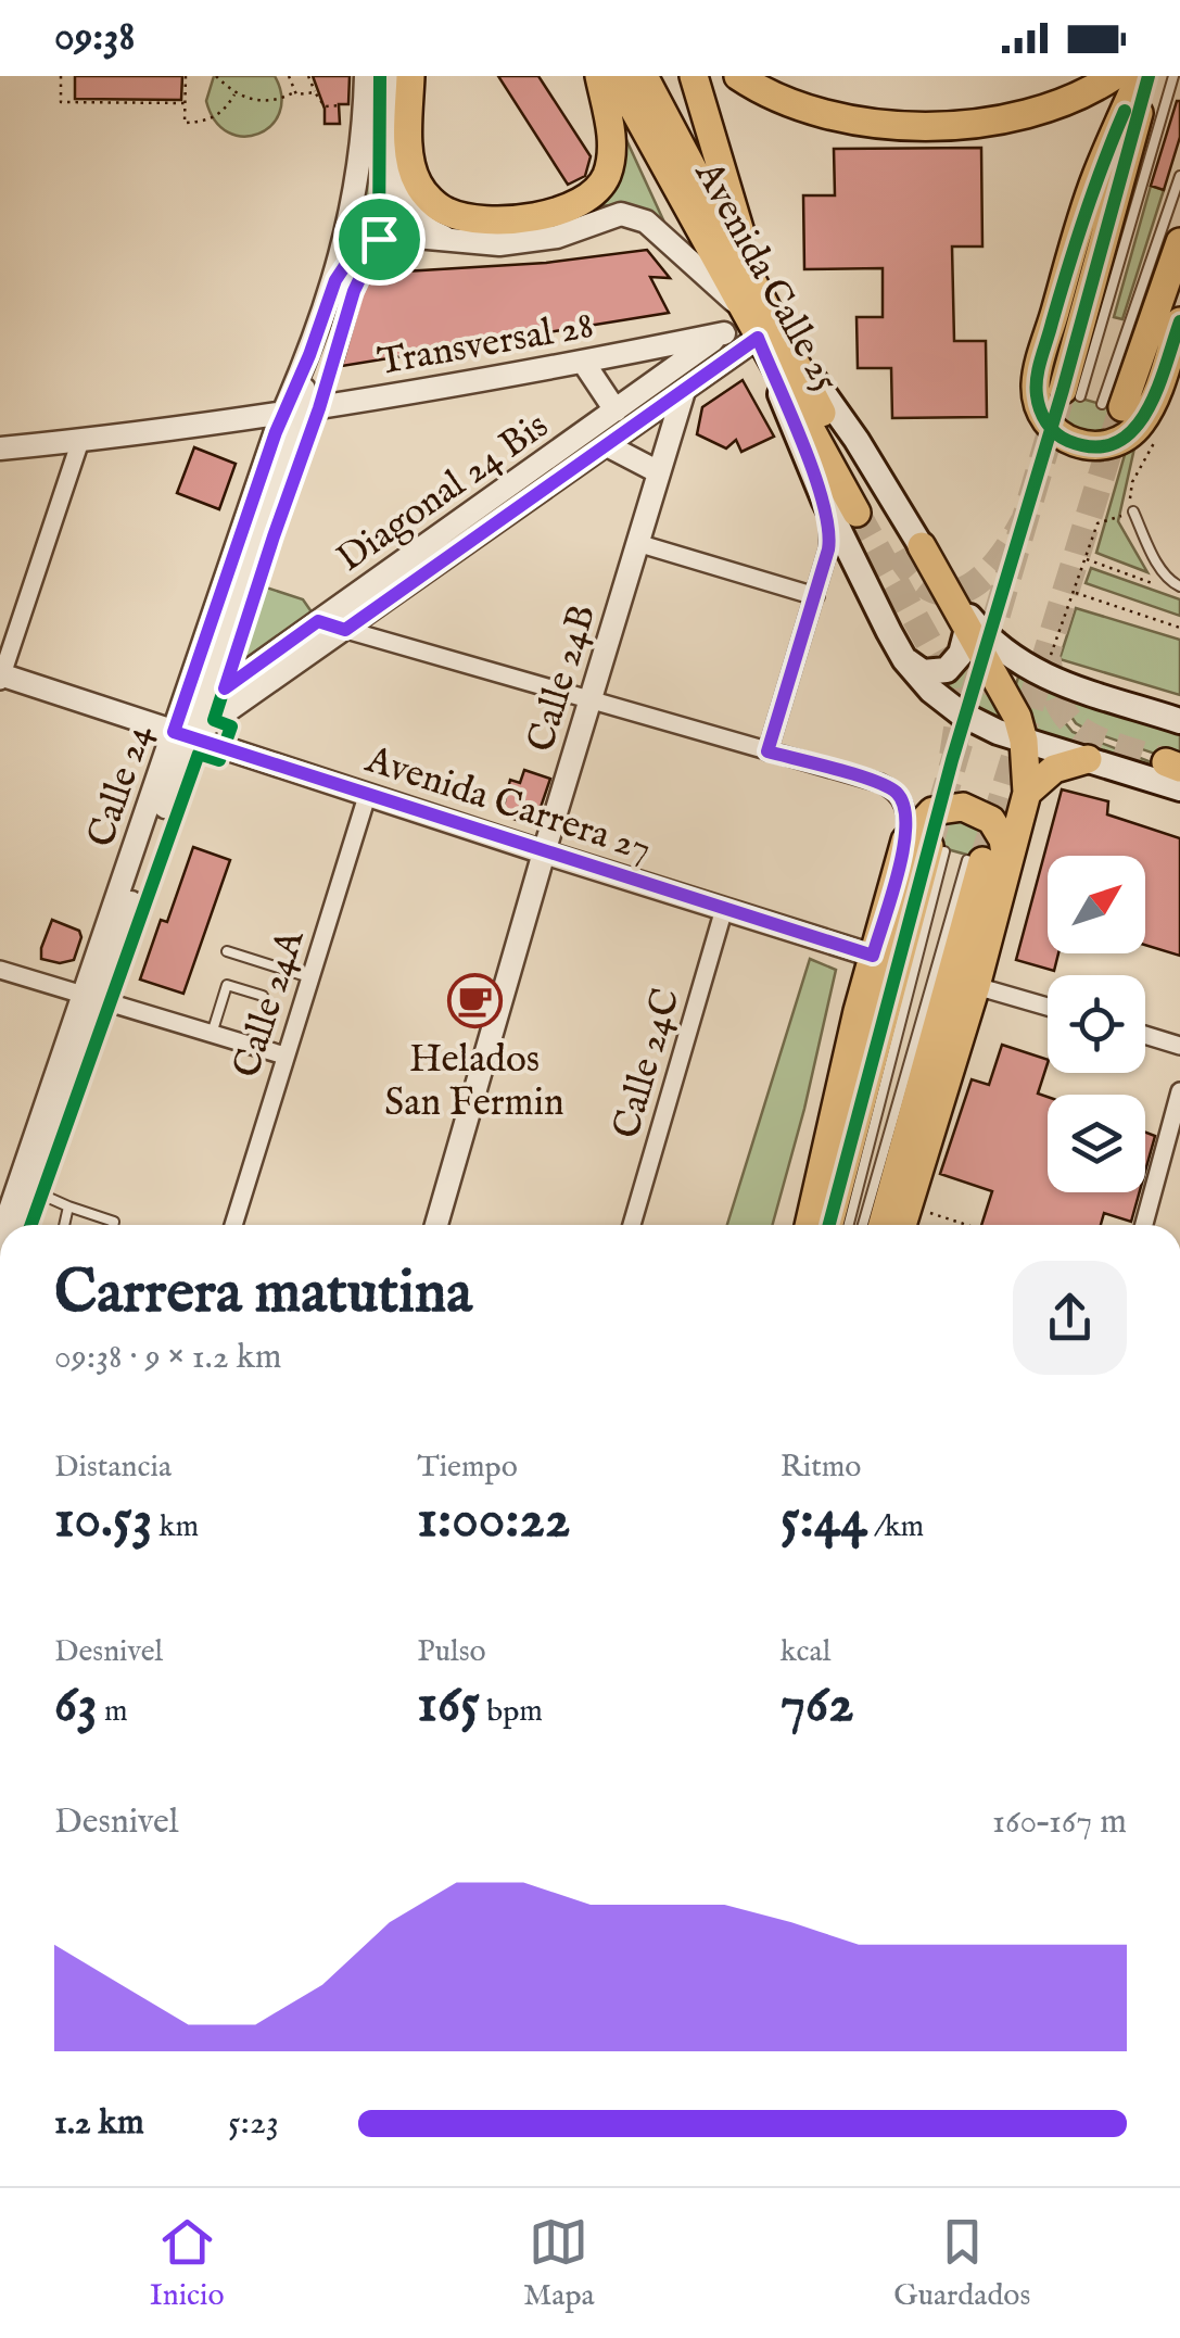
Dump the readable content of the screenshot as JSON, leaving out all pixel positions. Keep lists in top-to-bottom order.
{
  "streets": {
    "main road": ["Avenida Calle 25"],
    "street": [
      "Transversal 28",
      "Diagonal 24 Bis",
      "Calle 24B",
      "Calle 24",
      "Avenida Carrera 27",
      "Calle 24A",
      "Calle 24C"
    ]
  },
  "crossings": [
    ["Avenida Calle 25", "Transversal 28"],
    ["Avenida Calle 25", "Diagonal 24 Bis"],
    ["Transversal 28", "Diagonal 24 Bis"],
    ["Transversal 28", "Calle 24"],
    ["Diagonal 24 Bis", "Calle 24B"],
    ["Diagonal 24 Bis", "Calle 24"],
    ["Diagonal 24 Bis", "Avenida Carrera 27"],
    ["Calle 24B", "Avenida Carrera 27"],
    ["Calle 24", "Avenida Carrera 27"],
    ["Avenida Carrera 27", "Calle 24A"],
    ["Avenida Carrera 27", "Calle 24C"]
  ],
  "places": {
    "cafe": ["Helados San Fermin"]
  },
  "north": "top right",
  "page": {
    "status": "09:38",
    "heading": ["Carrera matutina", "09:38 · 9 × 1.2 km"],
    "stats": [
      ["Distancia", "10.53 km"],
      ["Tiempo", "1:00:22"],
      ["Ritmo", "5:44 /km"],
      ["Desnivel", "63 m"],
      ["Pulso", "165 bpm"],
      ["kcal", "762"]
    ],
    "chart": ["Desnivel", "160–167 m"],
    "list": [
      {
        "name": "1.2 km",
        "note": "5:23"
      }
    ],
    "tabs": ["Inicio", "Mapa", "Guardados"]
  }
}
